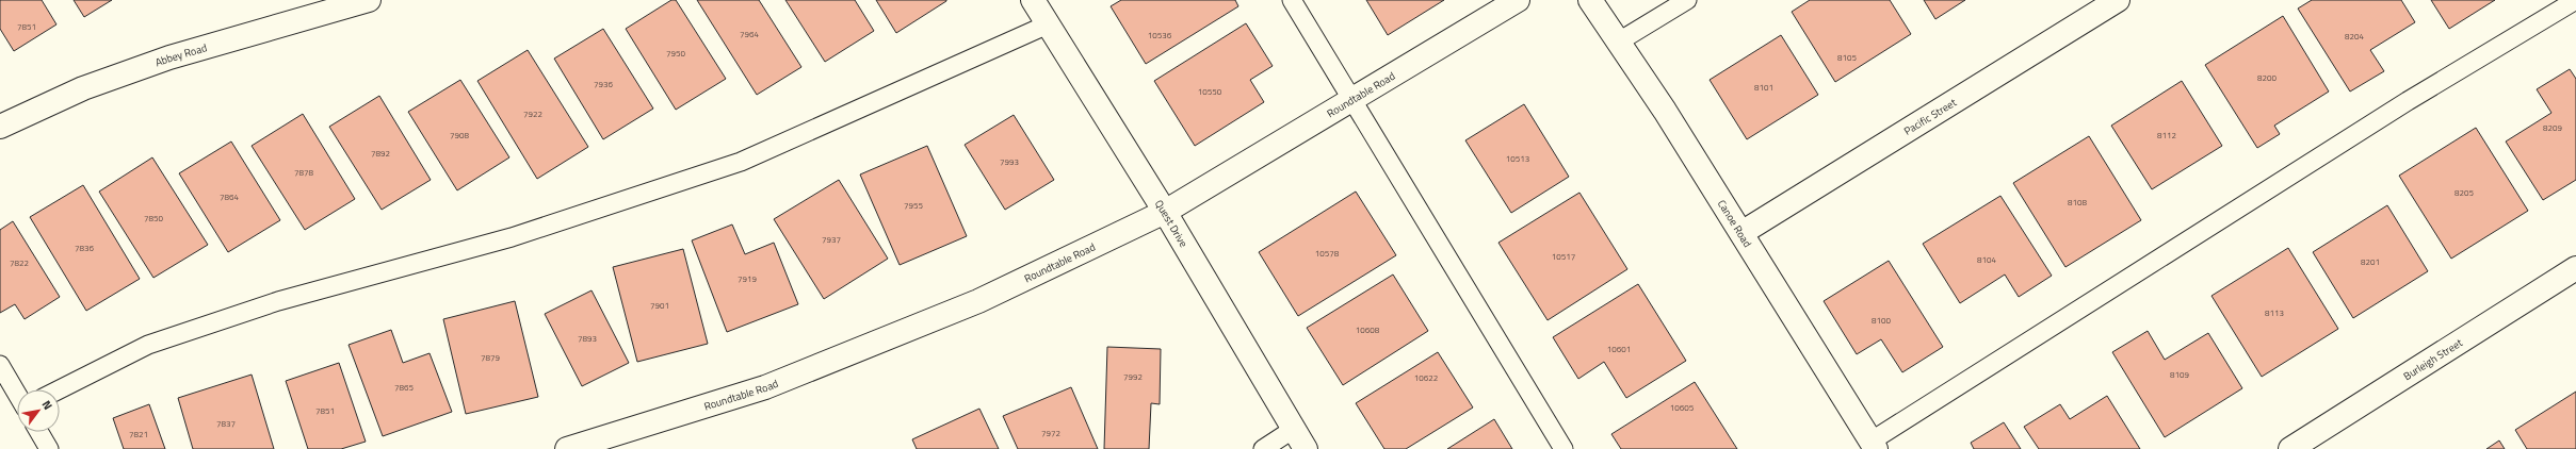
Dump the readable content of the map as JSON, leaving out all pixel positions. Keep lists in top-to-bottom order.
{
  "streets": {
    "street": [
      "Abbey Road",
      "Roundtable Road",
      "Pacific Street",
      "Quest Drive",
      "Canoe Road",
      "Burleigh Street"
    ]
  },
  "crossings": [
    ["Roundtable Road", "Quest Drive"],
    ["Pacific Street", "Canoe Road"]
  ],
  "house_numbers": [
    "7851",
    "7964",
    "10536",
    "8204",
    "7950",
    "8105",
    "8200",
    "7936",
    "8101",
    "10550",
    "7922",
    "8209",
    "7908",
    "8112",
    "7892",
    "10513",
    "7993",
    "7878",
    "8205",
    "7864",
    "8108",
    "7955",
    "7850",
    "7937",
    "7836",
    "10578",
    "10517",
    "8104",
    "8201",
    "7822",
    "7919",
    "7901",
    "8113",
    "8100",
    "10608",
    "7893",
    "10601",
    "7879",
    "8109",
    "7992",
    "10622",
    "7865",
    "10605",
    "7851",
    "7837",
    "7972",
    "7821"
  ],
  "north": "top right"
}
